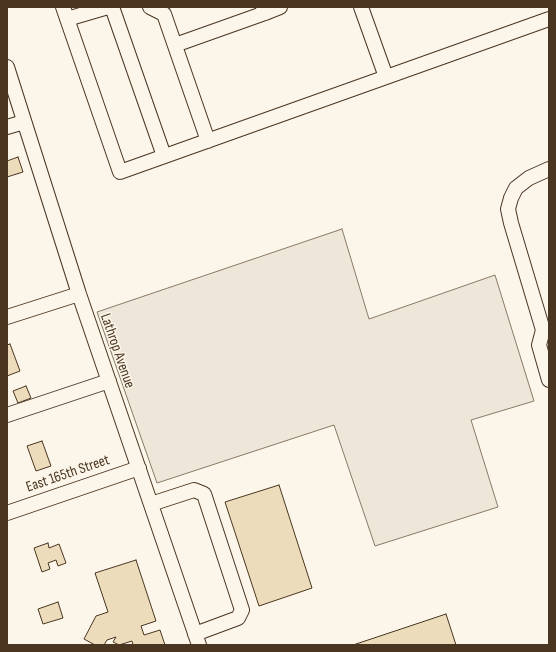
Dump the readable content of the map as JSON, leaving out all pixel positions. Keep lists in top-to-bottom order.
{
  "streets": {
    "street": ["Lathrop Avenue", "East 165th Street"]
  },
  "crossings": [
    ["Lathrop Avenue", "East 165th Street"]
  ]
}
